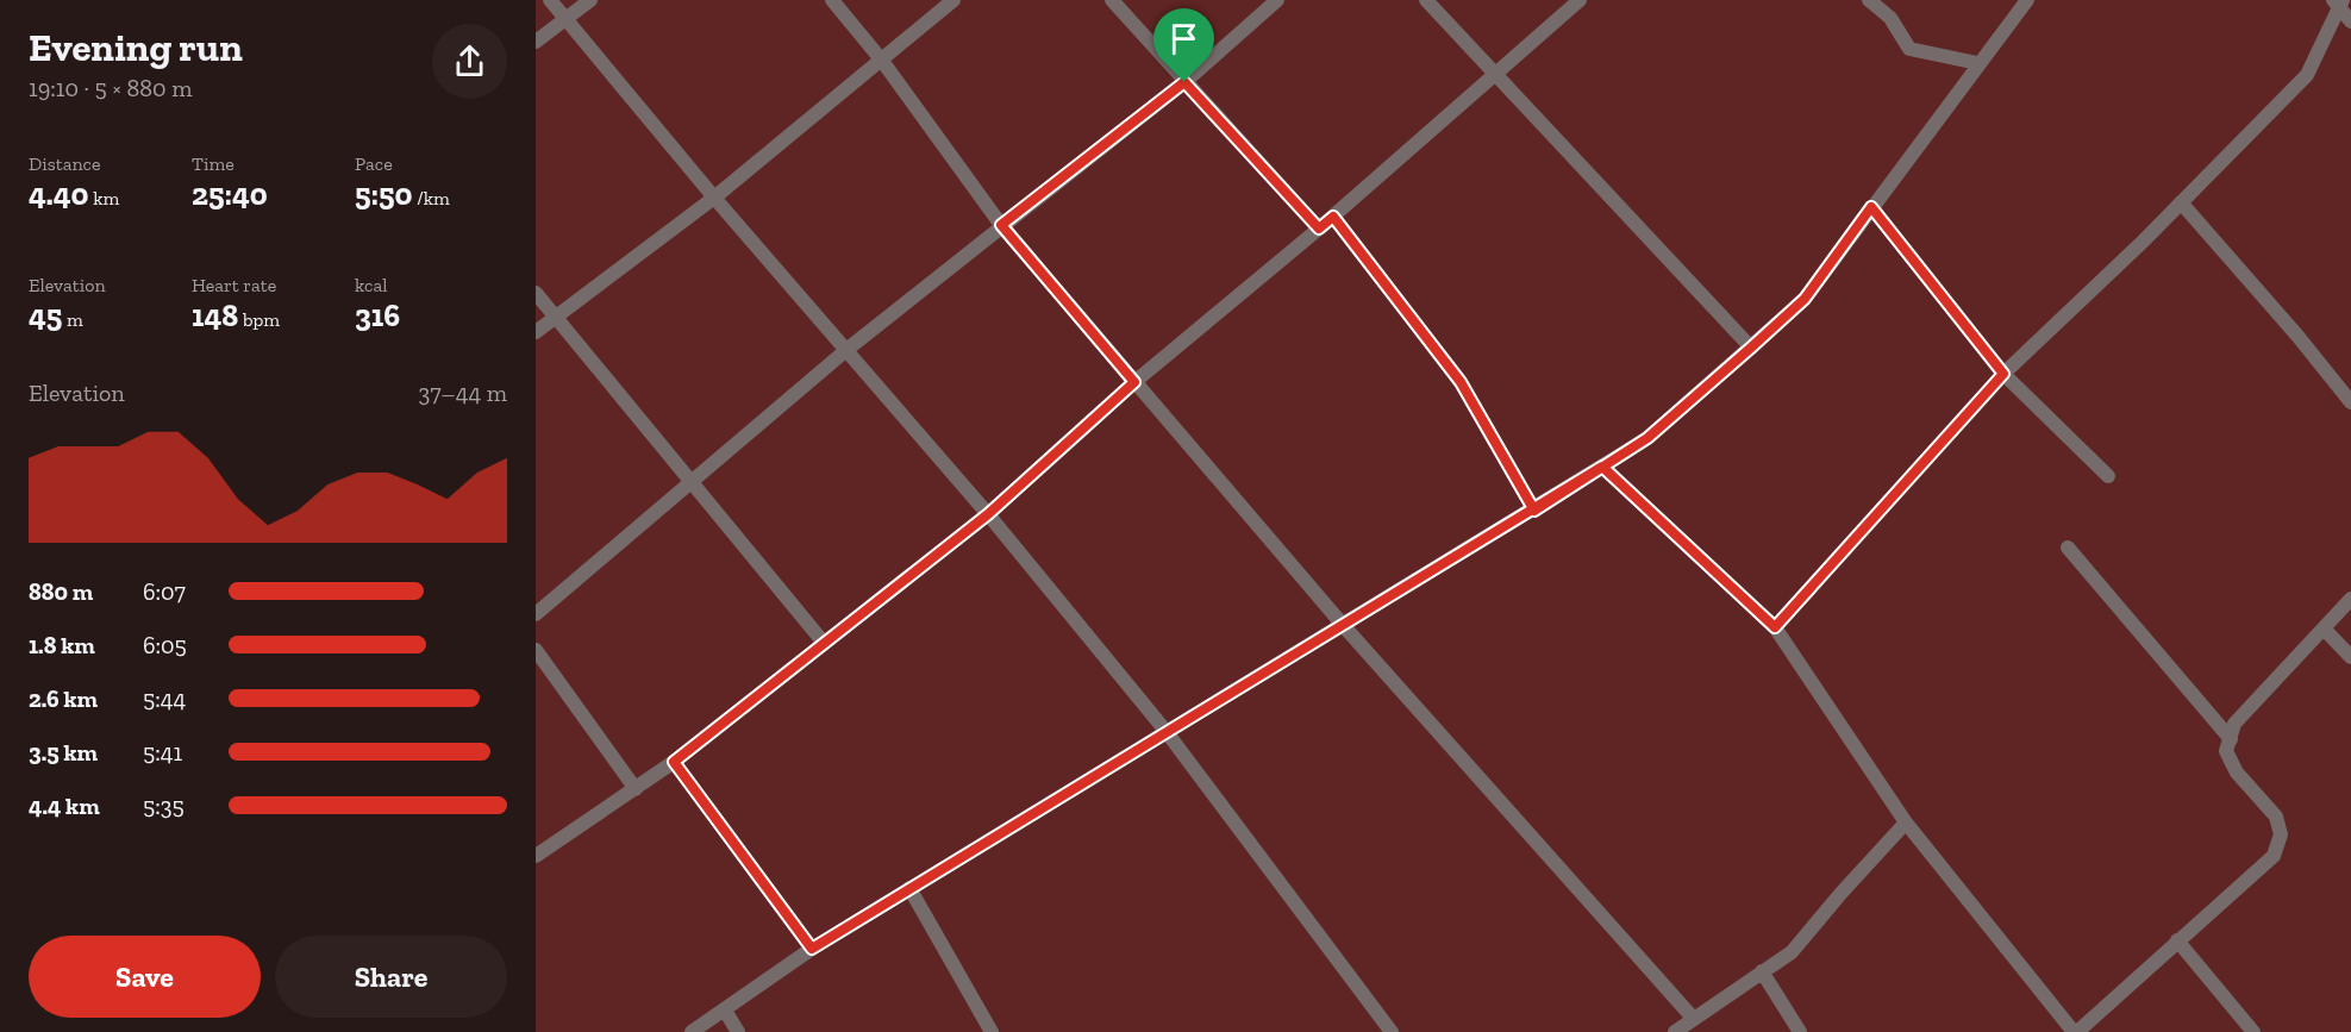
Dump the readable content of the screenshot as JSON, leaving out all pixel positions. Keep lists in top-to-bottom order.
{
  "page": {
    "heading": ["Evening run", "19:10 · 5 × 880 m"],
    "stats": [
      ["Distance", "4.40 km"],
      ["Time", "25:40"],
      ["Pace", "5:50 /km"],
      ["Elevation", "45 m"],
      ["Heart rate", "148 bpm"],
      ["kcal", "316"]
    ],
    "chart": ["Elevation", "37–44 m"],
    "list": [
      {
        "name": "880 m",
        "note": "6:07"
      },
      {
        "name": "1.8 km",
        "note": "6:05"
      },
      {
        "name": "2.6 km",
        "note": "5:44"
      },
      {
        "name": "3.5 km",
        "note": "5:41"
      },
      {
        "name": "4.4 km",
        "note": "5:35"
      }
    ],
    "buttons": ["Save", "Share"]
  }
}
